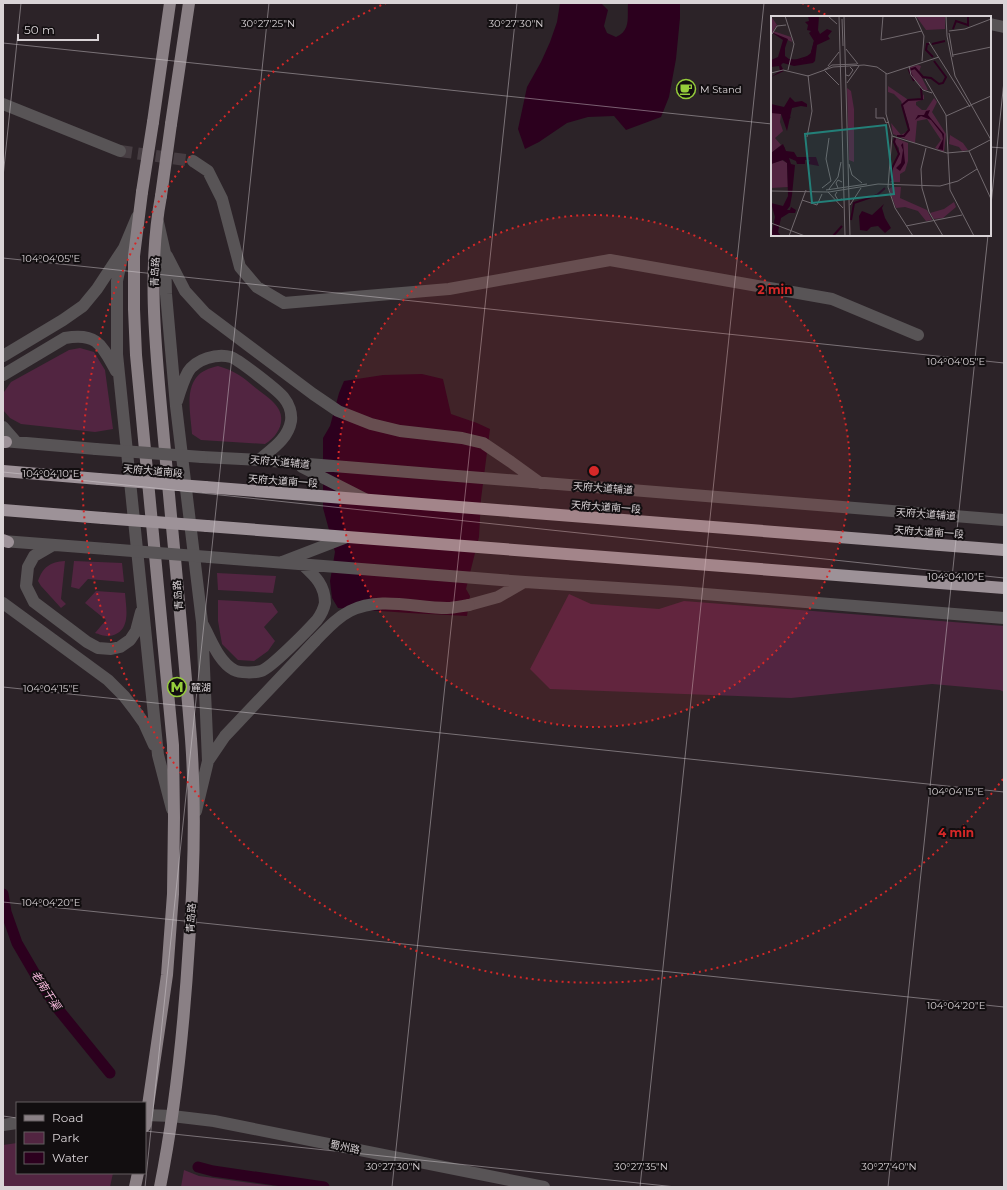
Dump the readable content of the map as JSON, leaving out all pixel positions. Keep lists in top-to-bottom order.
{
  "streets": {
    "highway": ["天府大道南段", "天府大道南一段"],
    "main road": ["青岛路"],
    "street": ["天府大道辅道", "蜀州路"]
  },
  "crossings": [
    ["青岛路", "蜀州路"],
    ["天府大道南段", "天府大道南一段"]
  ],
  "water": ["老南干渠"],
  "places": {
    "cafe": ["M Stand"],
    "metro station": ["麓湖"]
  },
  "legend": ["Road", "Park", "Water"],
  "scale_bar": "50 m",
  "coordinates": [
    "30°27'25\"N",
    "30°27'30\"N",
    "104°04'05\"E",
    "104°04'10\"E",
    "104°04'15\"E",
    "104°04'20\"E",
    "30°27'35\"N",
    "30°27'40\"N"
  ],
  "rings": ["2 min", "4 min"]
}
